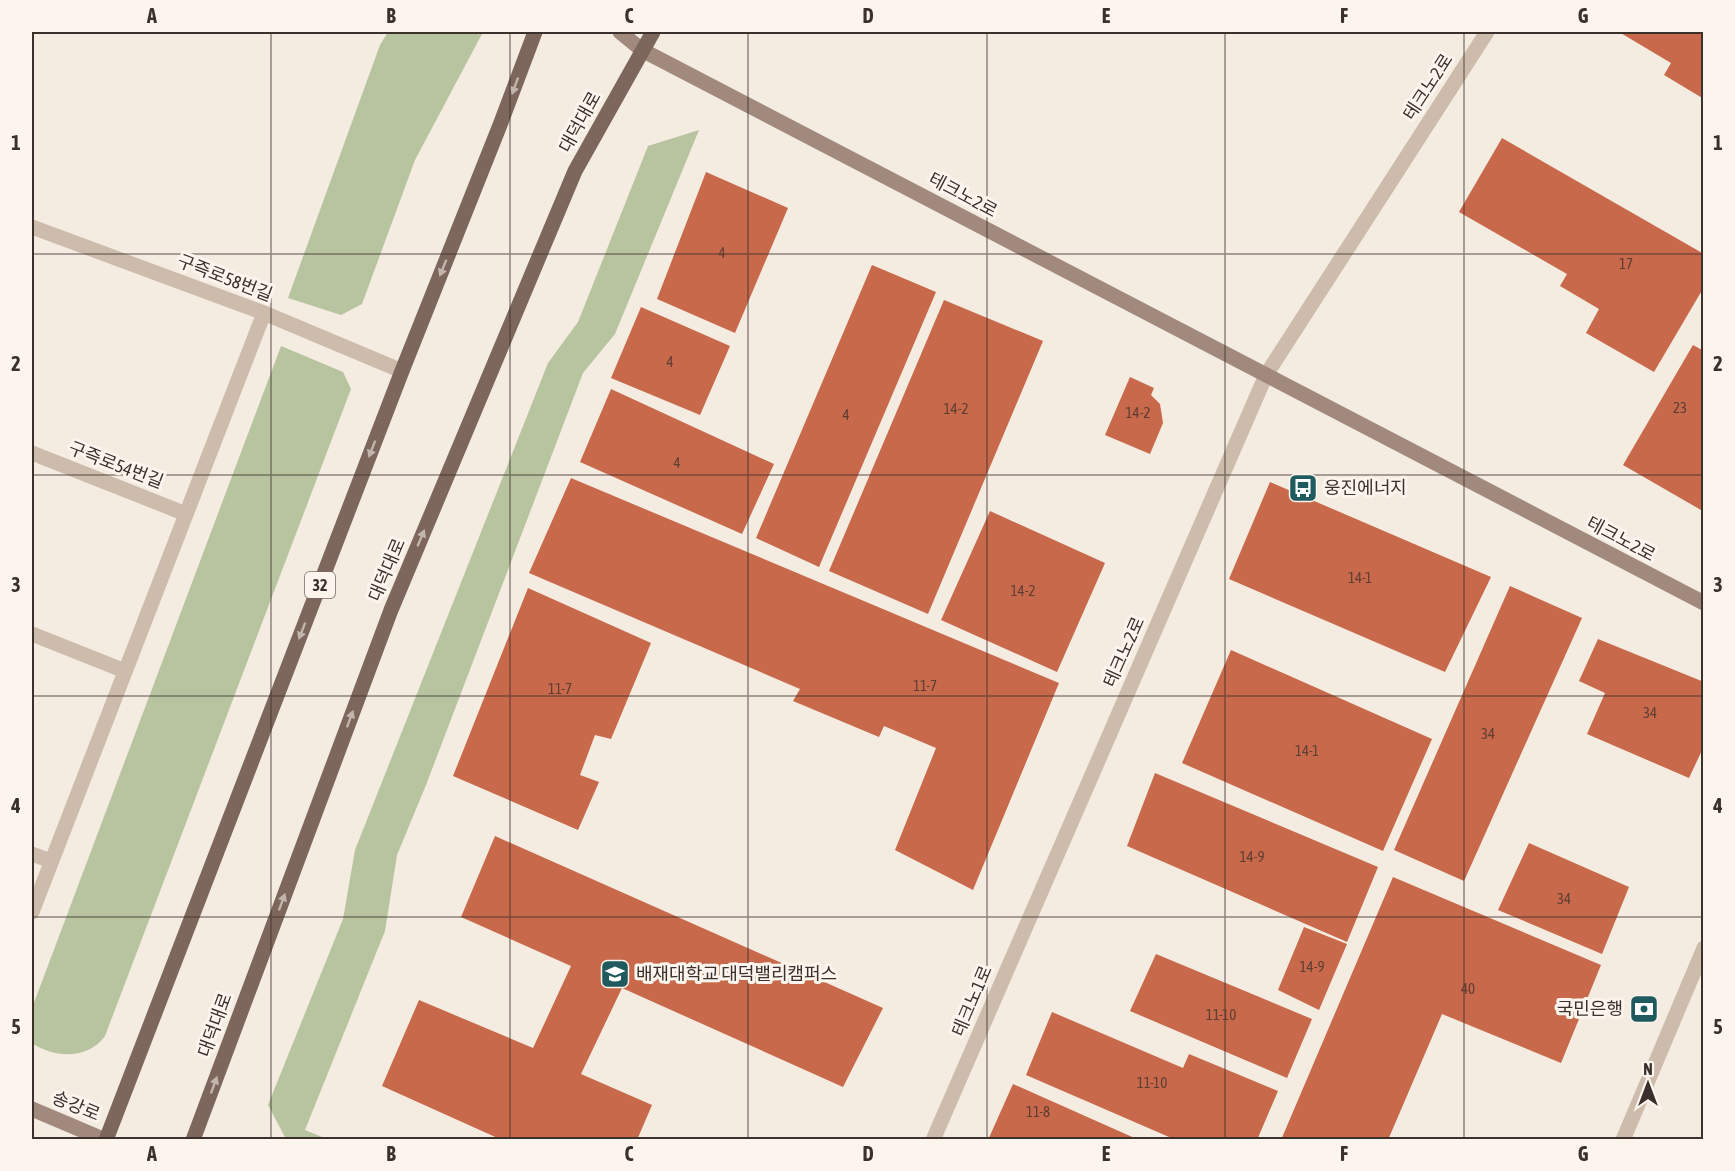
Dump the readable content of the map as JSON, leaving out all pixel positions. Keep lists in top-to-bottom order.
{
  "streets": {
    "main road": [
      "테크노2로",
      "대덕대로",
      "32",
      "송강로"
    ],
    "street": ["구즉로58번길", "구즉로54번길", "테크노1로"]
  },
  "crossings": [
    ["테크노2로", "대덕대로"],
    ["테크노2로", "테크노1로"],
    ["구즉로58번길", "32"],
    ["32", "송강로"]
  ],
  "places": {
    "bus stop": ["웅진에너지"],
    "school or university": ["배재대학교 대덕밸리캠퍼스"],
    "bank": ["국민은행"]
  },
  "house_numbers": [
    "4",
    "17",
    "4",
    "23",
    "14-2",
    "14-2",
    "4",
    "4",
    "14-1",
    "14-2",
    "11-7",
    "11-7",
    "34",
    "34",
    "14-1",
    "14-9",
    "34",
    "14-9",
    "40",
    "11-10",
    "11-10",
    "11-8"
  ],
  "north": "top",
  "grid": {
    "columns": [
      "A",
      "B",
      "C",
      "D",
      "E",
      "F",
      "G"
    ],
    "rows": [
      "1",
      "2",
      "3",
      "4",
      "5"
    ]
  }
}
